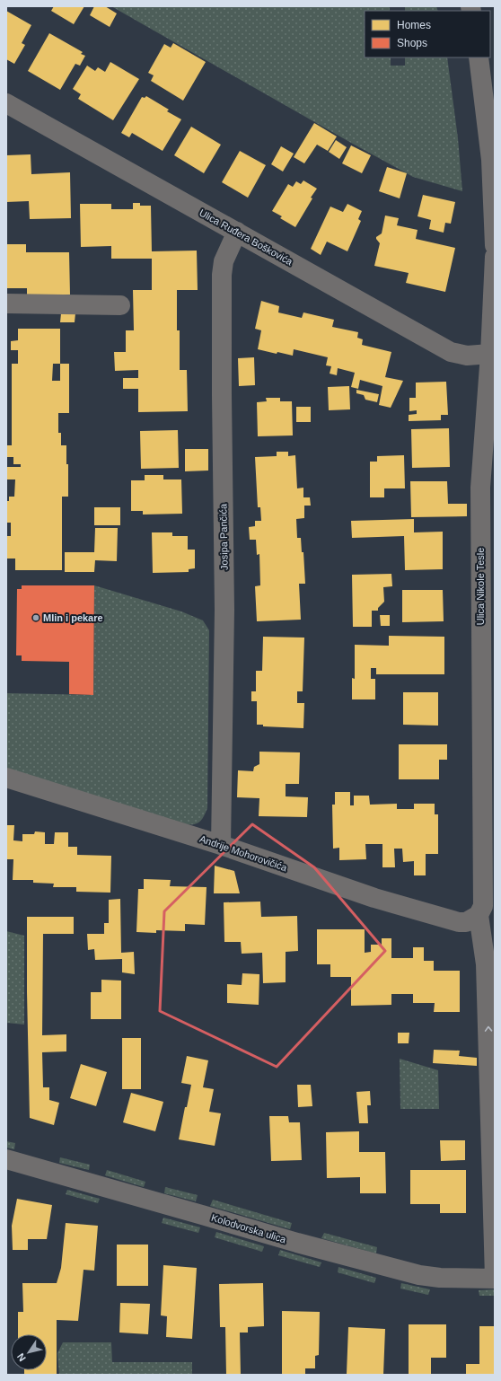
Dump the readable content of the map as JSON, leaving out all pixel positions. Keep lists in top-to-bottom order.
{
  "streets": {
    "street": [
      "Ulica Ruđera Boškovića",
      "Josipa Pančića",
      "Ulica Nikole Tesle",
      "Andrije Mohorovičića",
      "Kolodvorska ulica"
    ]
  },
  "crossings": [
    ["Ulica Ruđera Boškovića", "Josipa Pančića"],
    ["Ulica Ruđera Boškovića", "Ulica Nikole Tesle"],
    ["Josipa Pančića", "Andrije Mohorovičića"],
    ["Ulica Nikole Tesle", "Andrije Mohorovičića"]
  ],
  "places": ["Mlin i pekare"],
  "legend": ["Homes", "Shops"],
  "north": "bottom left"
}
